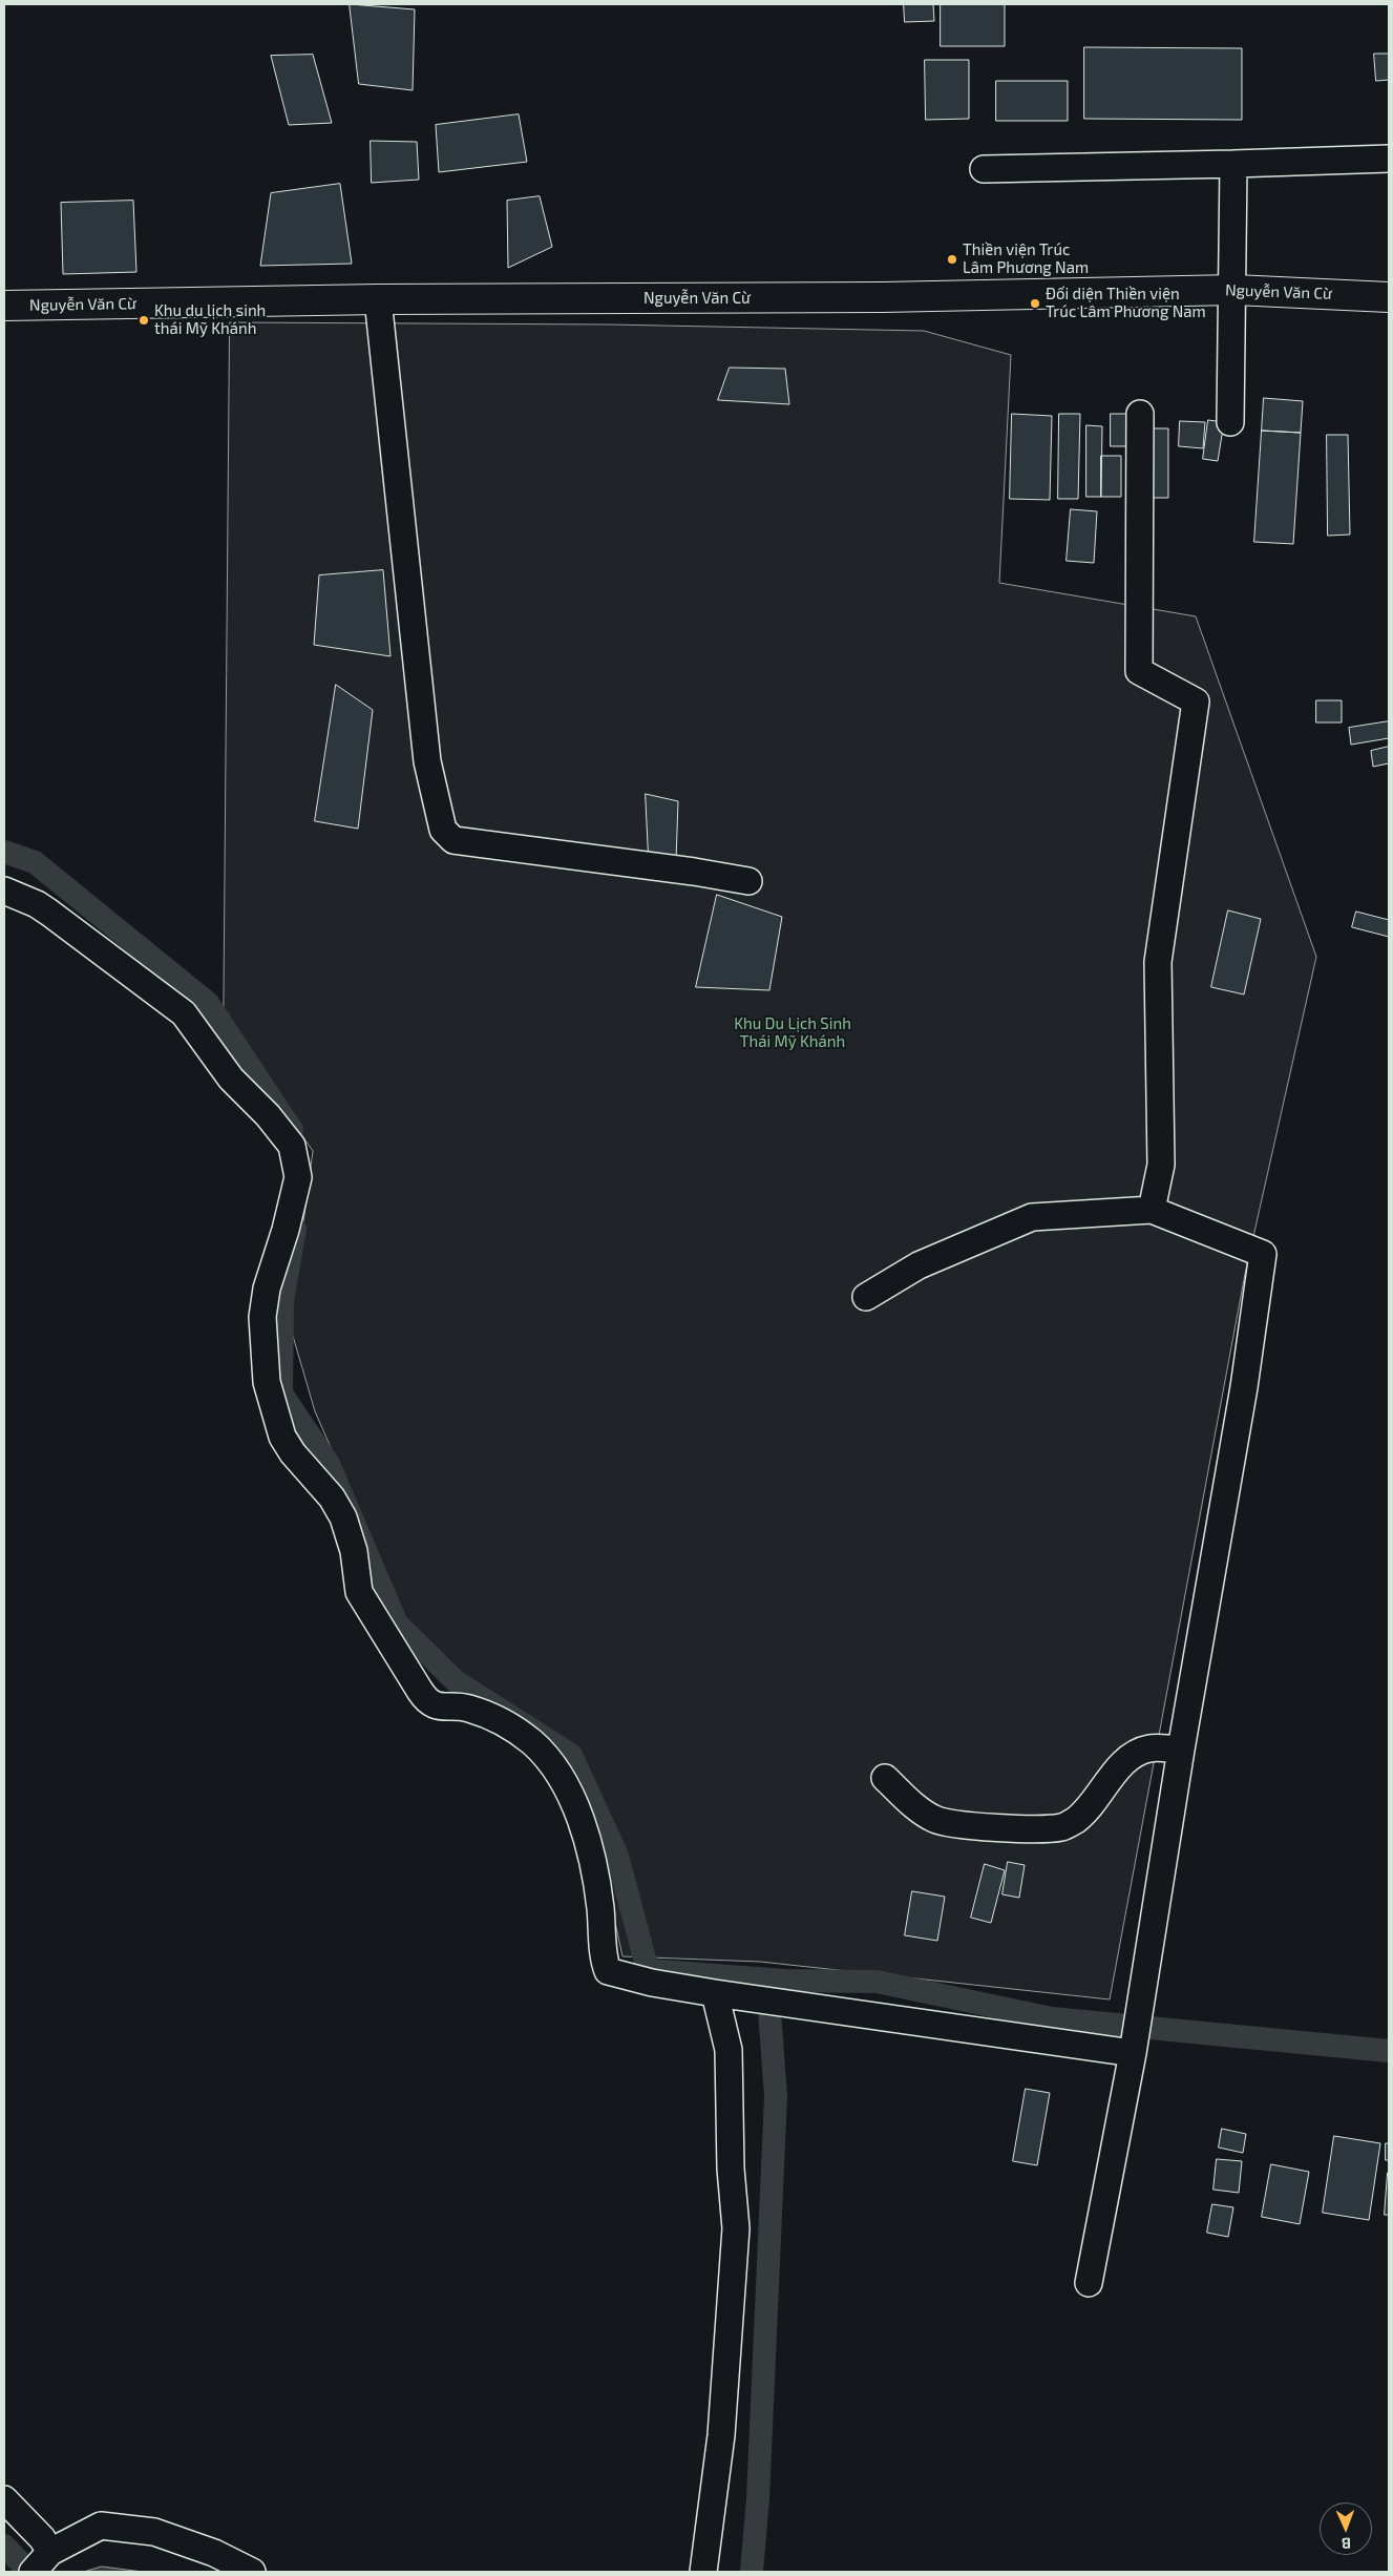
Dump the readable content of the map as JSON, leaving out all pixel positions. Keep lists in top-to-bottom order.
{
  "streets": {
    "main road": ["Nguyễn Văn Cừ"]
  },
  "parks": ["Khu Du Lịch Sinh Thái Mỹ Khánh"],
  "places": ["Thiền viện Trúc Lâm Phương Nam", "Đối diện Thiền viện Trúc Lâm Phương Nam", "Khu du lịch sinh thái Mỹ Khánh"],
  "north": "bottom"
}
